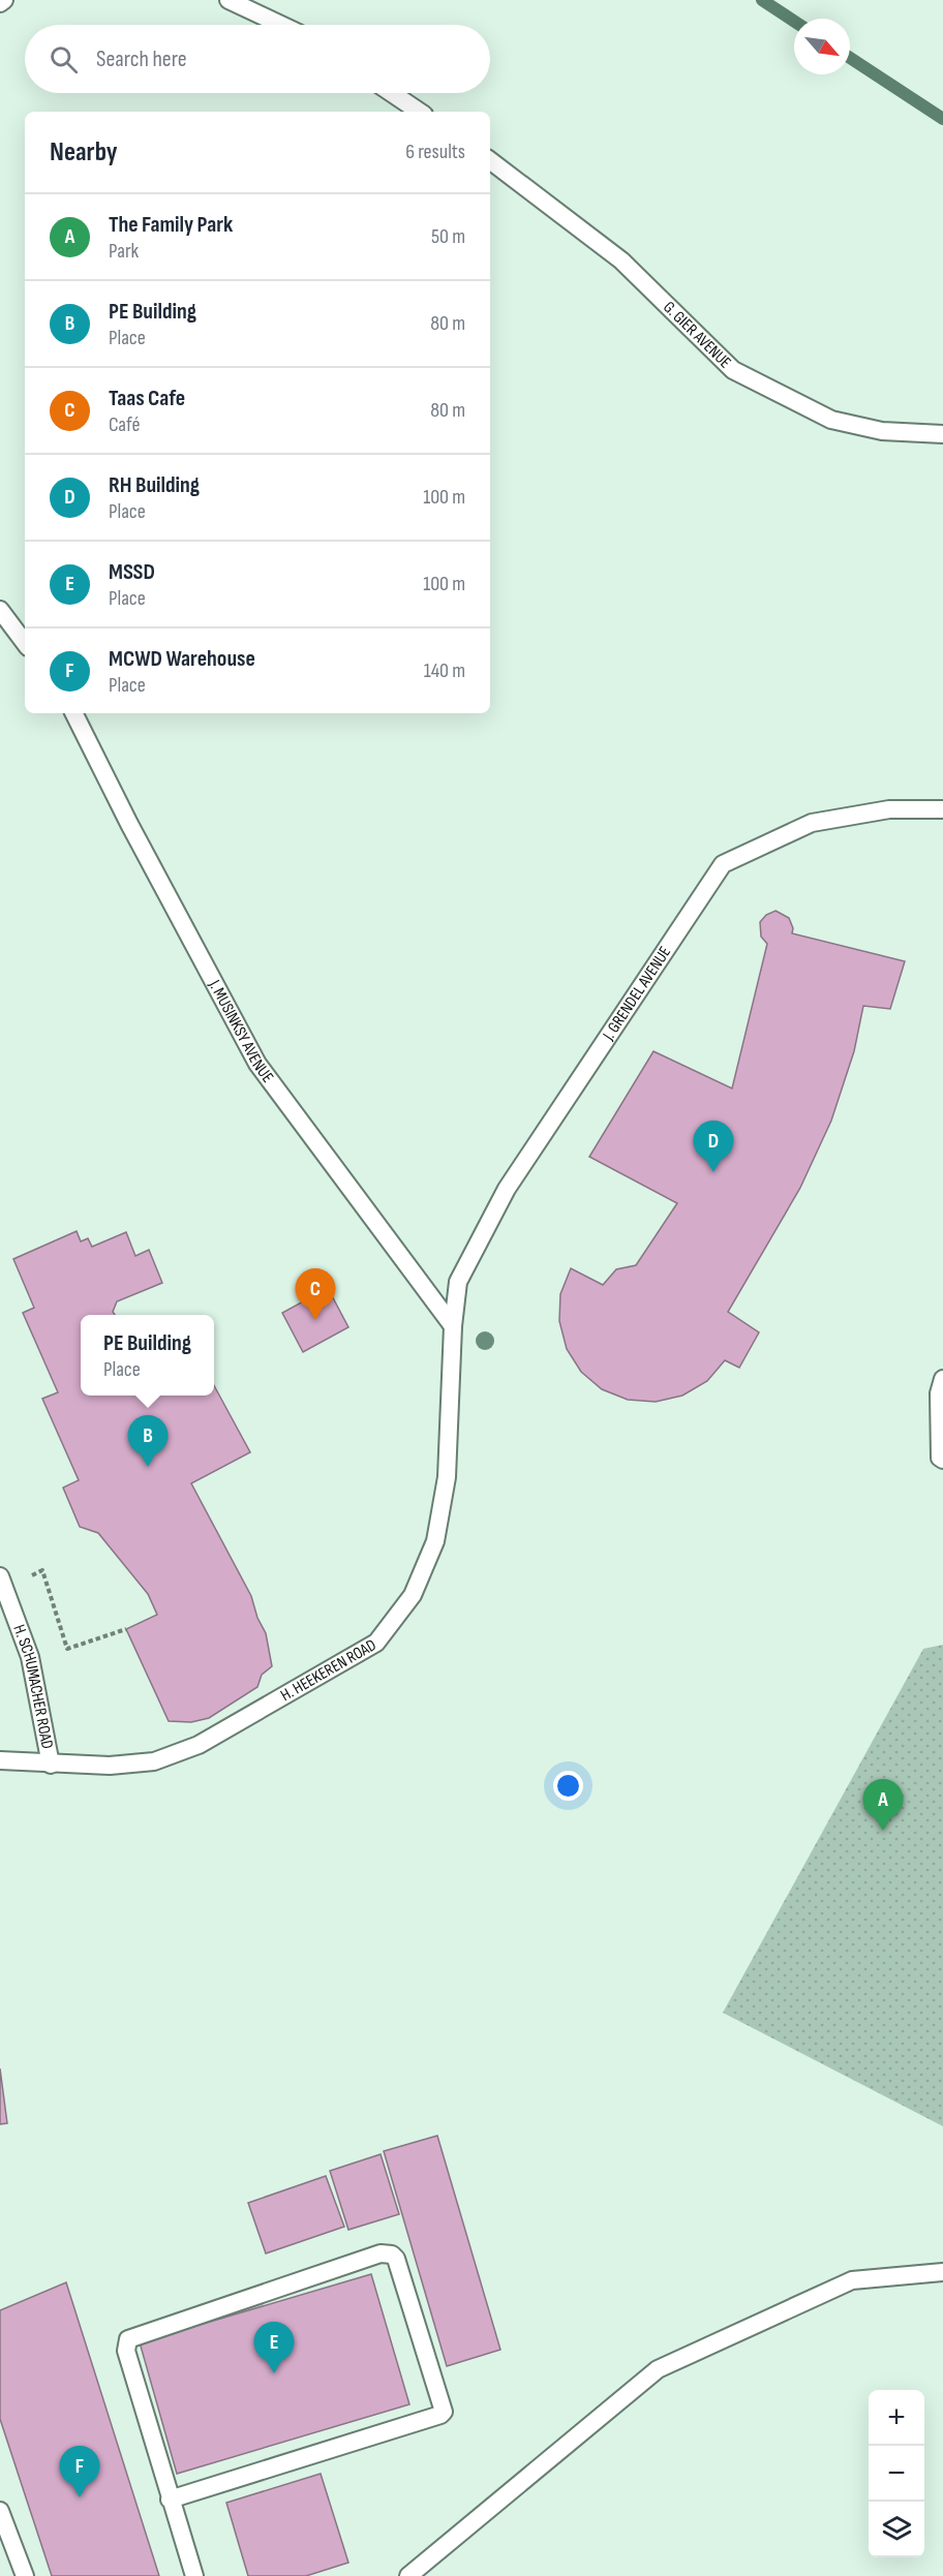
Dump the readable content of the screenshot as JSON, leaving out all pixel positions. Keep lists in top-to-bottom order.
{
  "streets": {
    "lane": [
      "G. GIER AVENUE",
      "J. GRENDEL AVENUE",
      "J. MUSINKSY AVENUE",
      "H. HEEKEREN ROAD",
      "H. SCHUMACHER ROAD"
    ]
  },
  "crossings": [
    ["J. GRENDEL AVENUE", "J. MUSINKSY AVENUE"],
    ["J. GRENDEL AVENUE", "H. HEEKEREN ROAD"],
    ["J. MUSINKSY AVENUE", "H. HEEKEREN ROAD"],
    ["H. HEEKEREN ROAD", "H. SCHUMACHER ROAD"]
  ],
  "north": "bottom right",
  "page": {
    "search": "Search here",
    "heading": ["Nearby", "6 results"],
    "list": [
      {
        "mark": "A",
        "name": "The Family Park",
        "note": "Park",
        "value": "50 m"
      },
      {
        "mark": "B",
        "name": "PE Building",
        "note": "Place",
        "value": "80 m"
      },
      {
        "mark": "C",
        "name": "Taas Cafe",
        "note": "Café",
        "value": "80 m"
      },
      {
        "mark": "D",
        "name": "RH Building",
        "note": "Place",
        "value": "100 m"
      },
      {
        "mark": "E",
        "name": "MSSD",
        "note": "Place",
        "value": "100 m"
      },
      {
        "mark": "F",
        "name": "MCWD Warehouse",
        "note": "Place",
        "value": "140 m"
      }
    ],
    "pins": [
      "D",
      "C",
      "B",
      "A",
      "E",
      "F"
    ],
    "popup": ["PE Building", "Place"],
    "map_buttons": ["+", "−"]
  }
}
